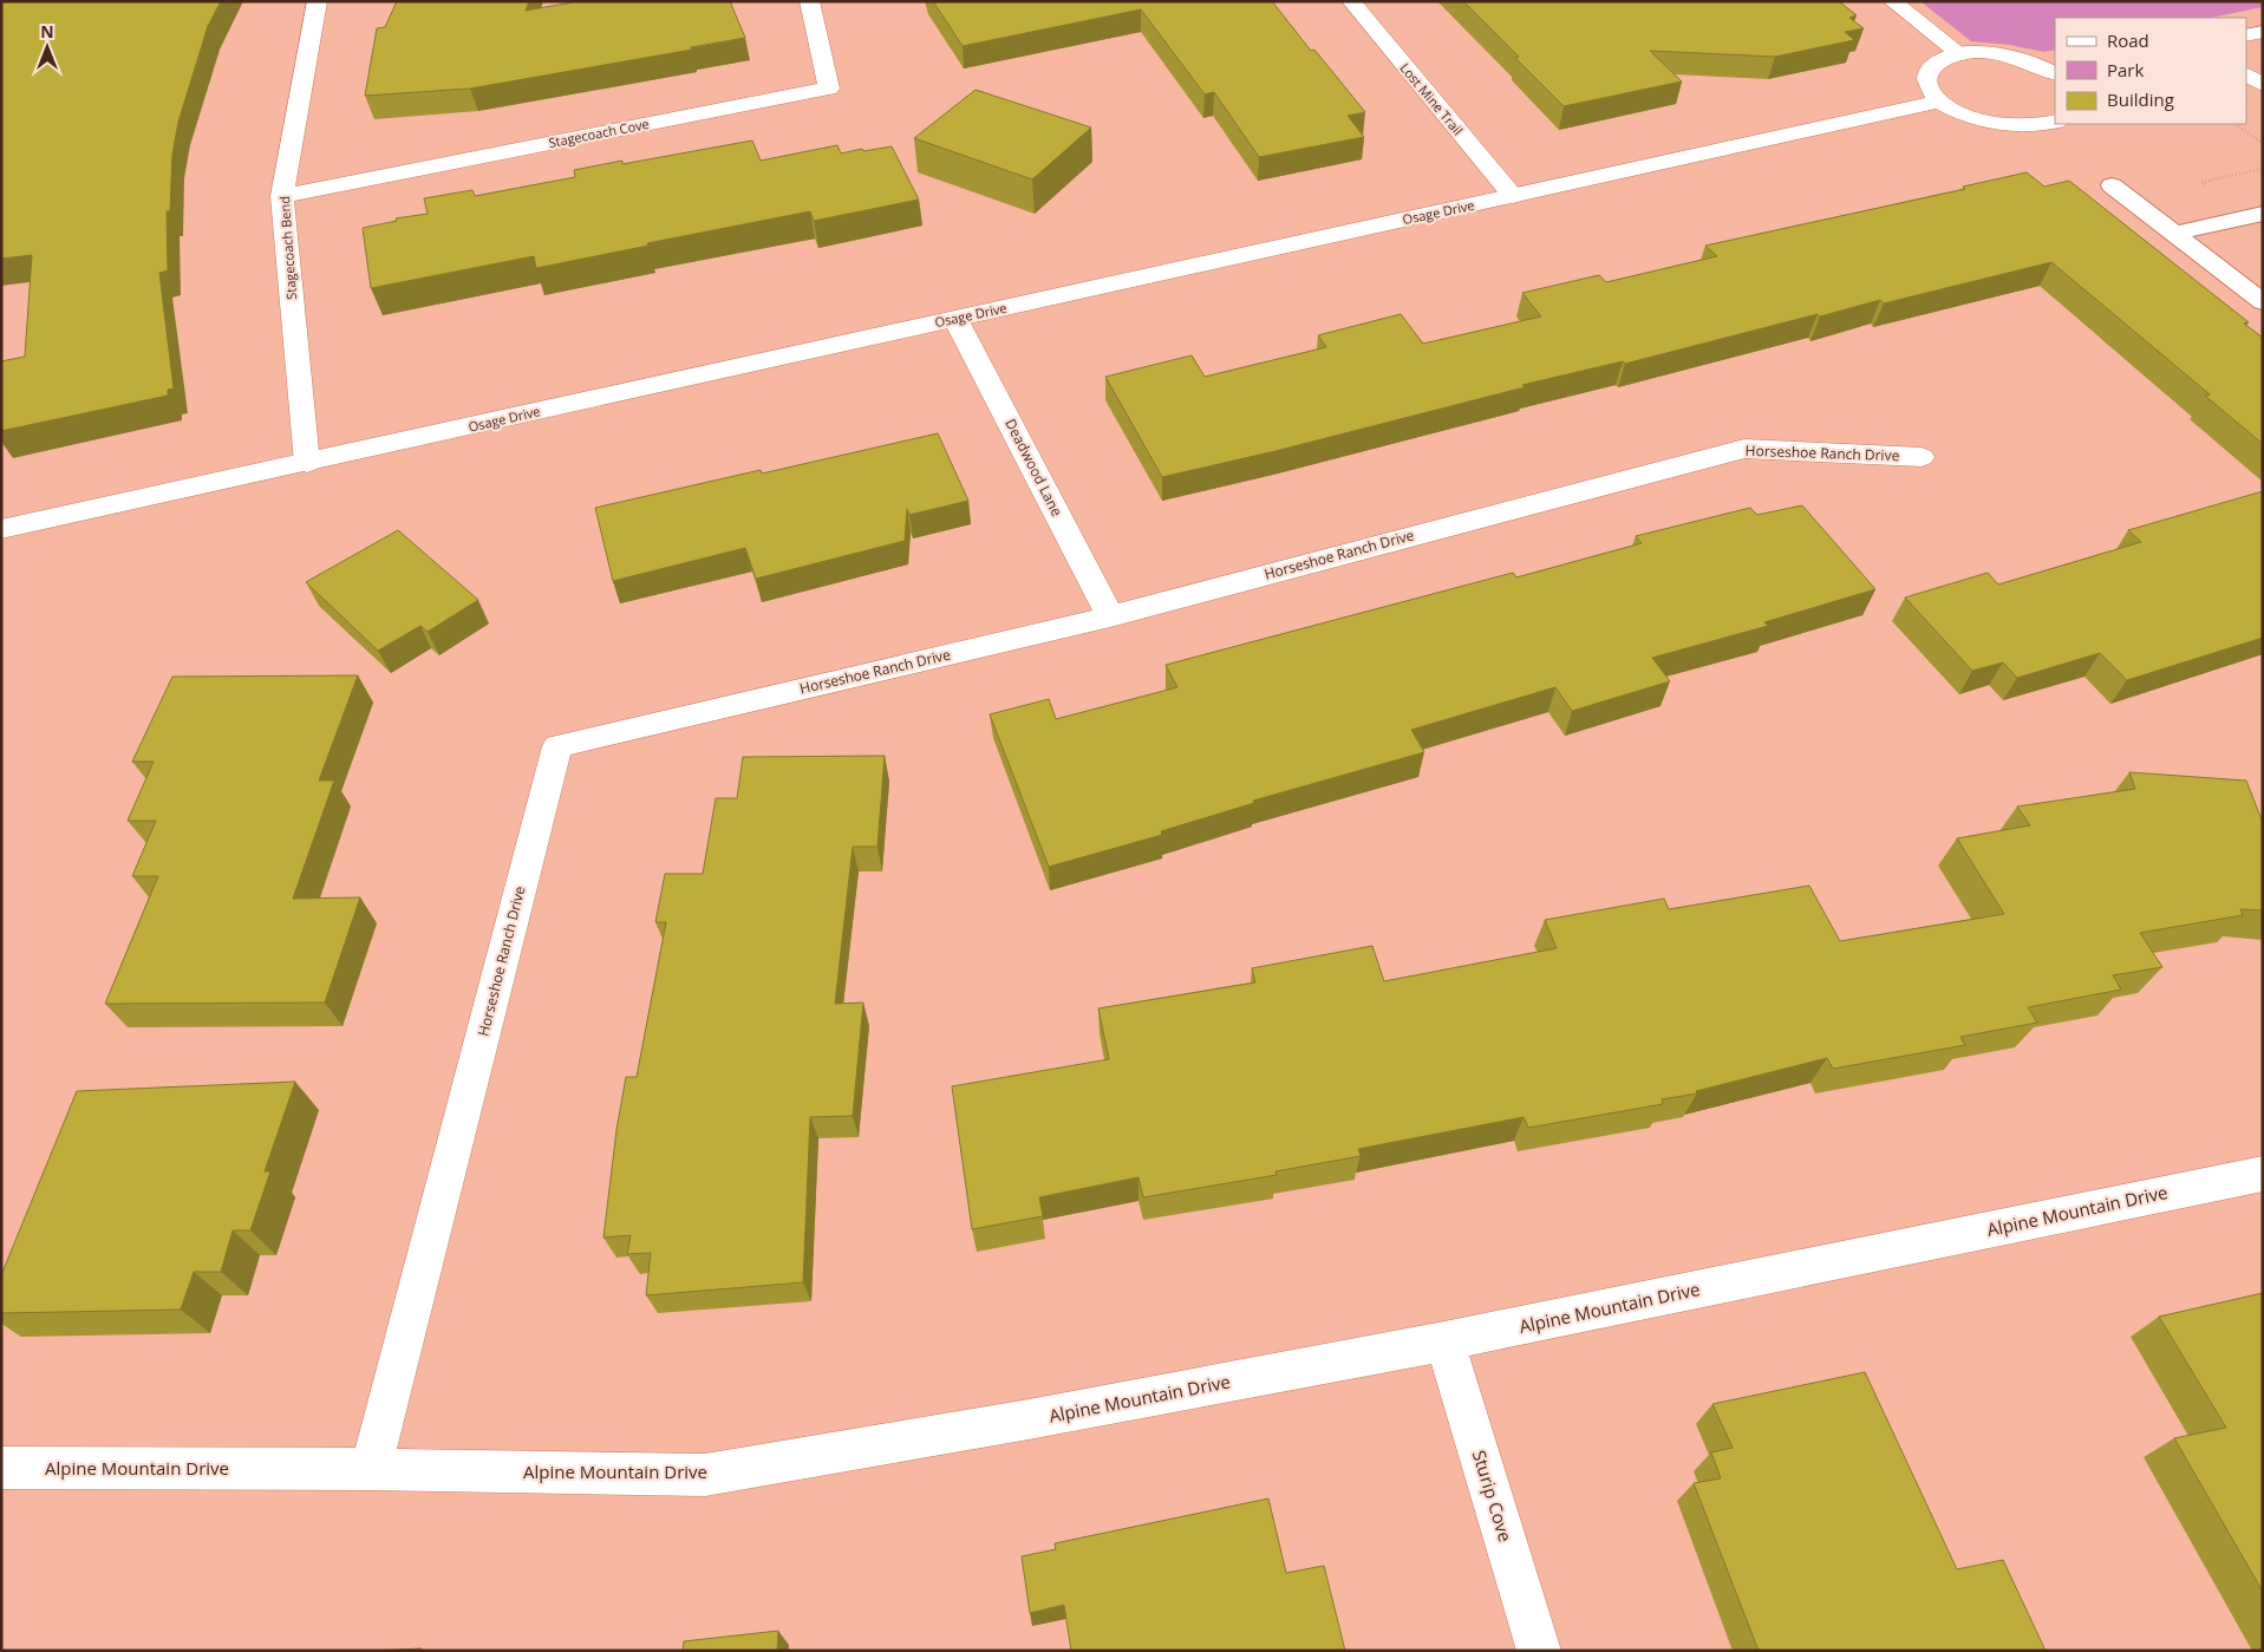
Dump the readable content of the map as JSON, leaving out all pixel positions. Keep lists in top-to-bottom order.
{
  "streets": {
    "street": [
      "Lost Mine Trail",
      "Stagecoach Cove",
      "Osage Drive",
      "Stagecoach Bend",
      "Horseshoe Ranch Drive",
      "Deadwood Lane",
      "Alpine Mountain Drive",
      "Sturip Cove"
    ]
  },
  "crossings": [
    ["Lost Mine Trail", "Osage Drive"],
    ["Stagecoach Cove", "Stagecoach Bend"],
    ["Osage Drive", "Stagecoach Bend"],
    ["Osage Drive", "Deadwood Lane"],
    ["Horseshoe Ranch Drive", "Deadwood Lane"],
    ["Horseshoe Ranch Drive", "Alpine Mountain Drive"],
    ["Alpine Mountain Drive", "Sturip Cove"]
  ],
  "legend": ["Road", "Park", "Building"],
  "north": "top"
}
